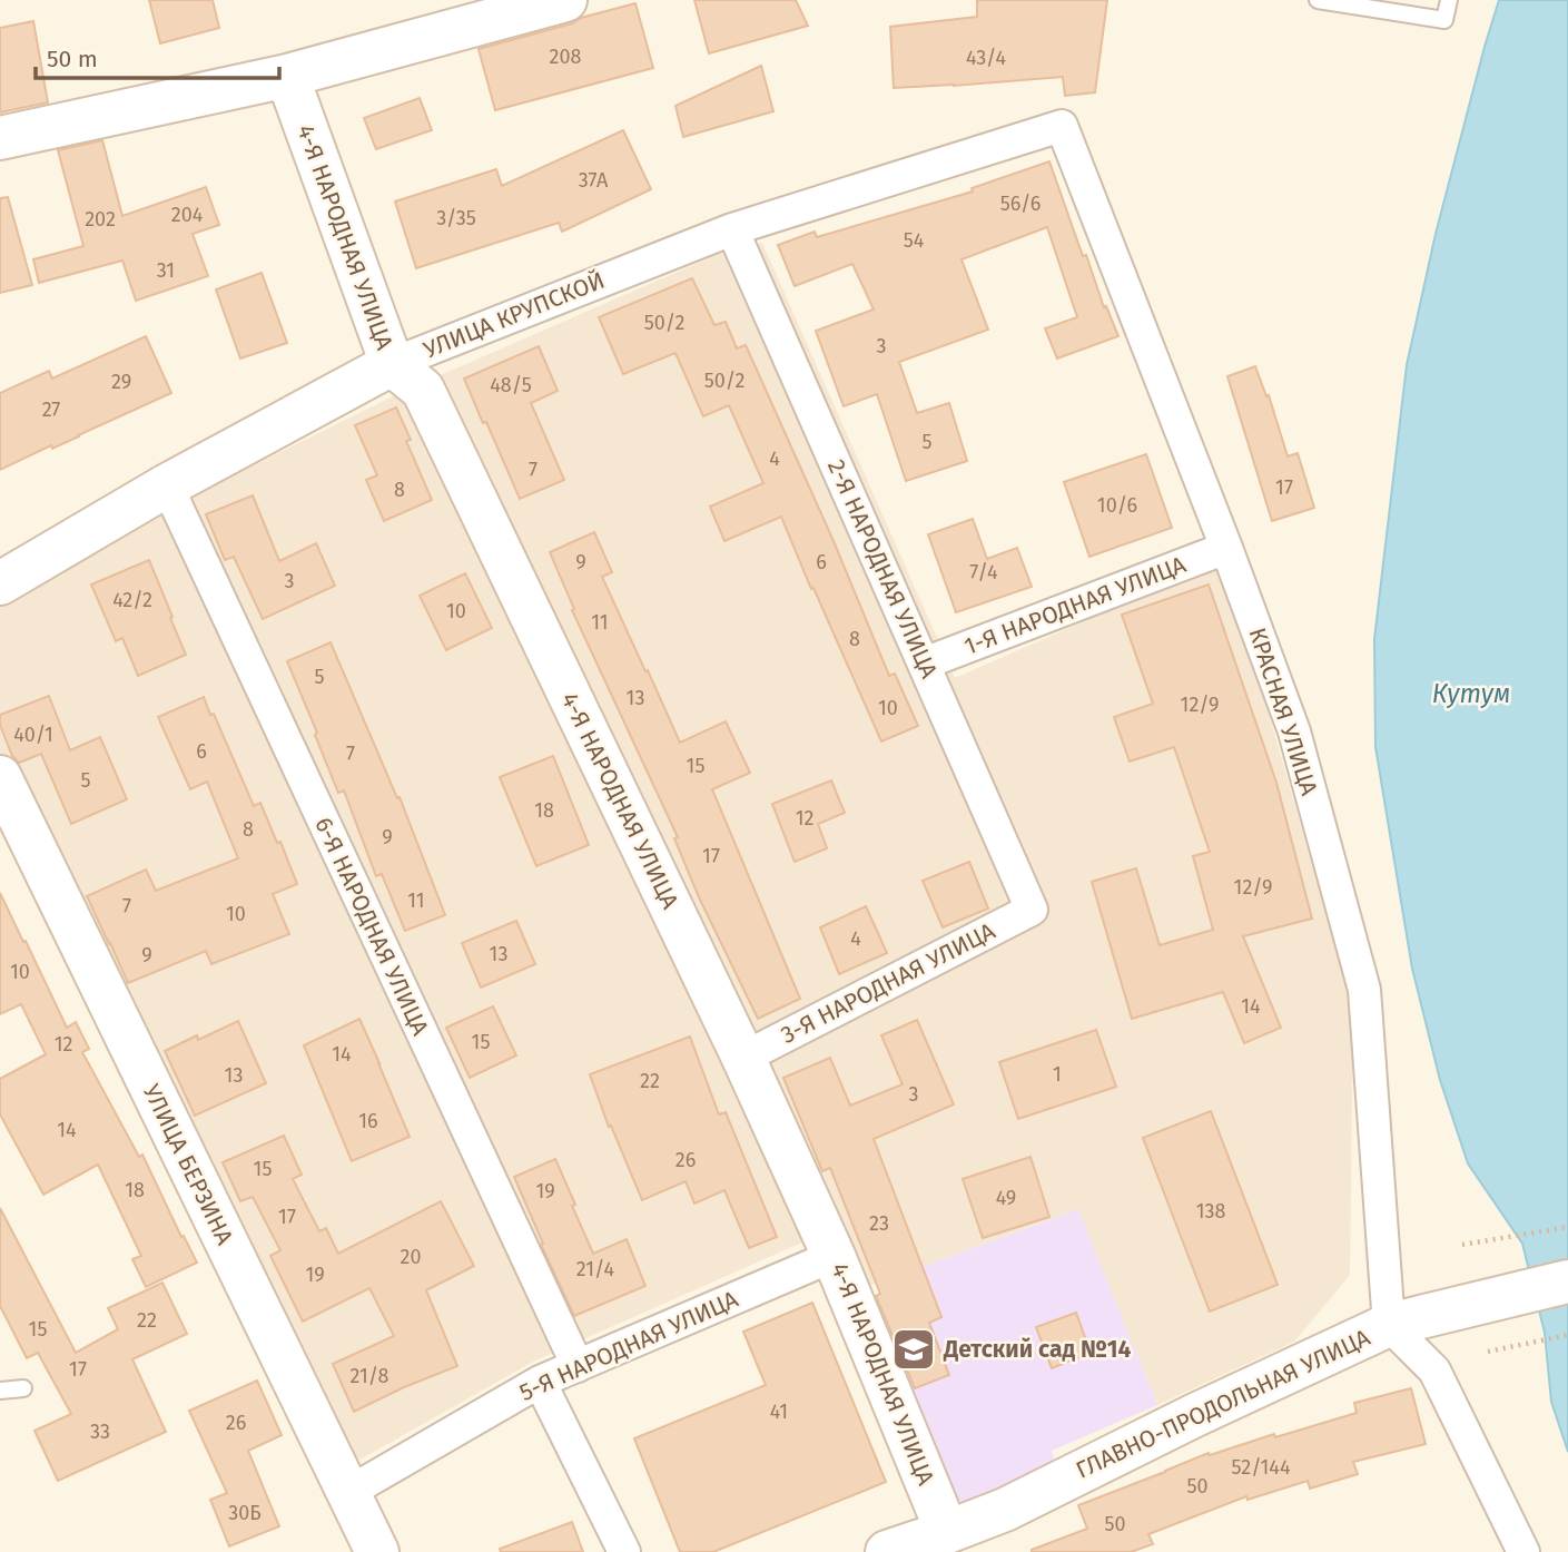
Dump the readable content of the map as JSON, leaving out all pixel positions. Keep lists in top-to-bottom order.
{
  "streets": {
    "street": [
      "4-Я НАРОДНАЯ УЛИЦА",
      "УЛИЦА КРУПСКОЙ",
      "2-Я НАРОДНАЯ УЛИЦА",
      "1-Я НАРОДНАЯ УЛИЦА",
      "КРАСНАЯ УЛИЦА",
      "6-Я НАРОДНАЯ УЛИЦА",
      "3-Я НАРОДНАЯ УЛИЦА",
      "УЛИЦА БЕРЗИНА",
      "5-Я НАРОДНАЯ УЛИЦА",
      "ГЛАВНО-ПРОДОЛЬНАЯ УЛИЦА"
    ]
  },
  "crossings": [
    ["4-Я НАРОДНАЯ УЛИЦА", "УЛИЦА КРУПСКОЙ"],
    ["4-Я НАРОДНАЯ УЛИЦА", "3-Я НАРОДНАЯ УЛИЦА"],
    ["4-Я НАРОДНАЯ УЛИЦА", "5-Я НАРОДНАЯ УЛИЦА"],
    ["4-Я НАРОДНАЯ УЛИЦА", "ГЛАВНО-ПРОДОЛЬНАЯ УЛИЦА"],
    ["УЛИЦА КРУПСКОЙ", "2-Я НАРОДНАЯ УЛИЦА"],
    ["УЛИЦА КРУПСКОЙ", "КРАСНАЯ УЛИЦА"],
    ["УЛИЦА КРУПСКОЙ", "6-Я НАРОДНАЯ УЛИЦА"],
    ["2-Я НАРОДНАЯ УЛИЦА", "1-Я НАРОДНАЯ УЛИЦА"],
    ["2-Я НАРОДНАЯ УЛИЦА", "3-Я НАРОДНАЯ УЛИЦА"],
    ["1-Я НАРОДНАЯ УЛИЦА", "КРАСНАЯ УЛИЦА"],
    ["КРАСНАЯ УЛИЦА", "ГЛАВНО-ПРОДОЛЬНАЯ УЛИЦА"],
    ["6-Я НАРОДНАЯ УЛИЦА", "5-Я НАРОДНАЯ УЛИЦА"],
    ["УЛИЦА БЕРЗИНА", "5-Я НАРОДНАЯ УЛИЦА"]
  ],
  "water": ["Кутум"],
  "places": {
    "school or university": ["Детский сад №14"]
  },
  "house_numbers": [
    "208",
    "43/4",
    "37А",
    "56/6",
    "204",
    "3/35",
    "202",
    "54",
    "31",
    "50/2",
    "3",
    "50/2",
    "29",
    "48/5",
    "27",
    "5",
    "4",
    "7",
    "17",
    "8",
    "10/6",
    "9",
    "6",
    "7/4",
    "3",
    "42/2",
    "10",
    "11",
    "8",
    "5",
    "13",
    "12/9",
    "10",
    "40/1",
    "6",
    "7",
    "15",
    "5",
    "18",
    "12",
    "8",
    "9",
    "17",
    "12/9",
    "11",
    "7",
    "10",
    "4",
    "13",
    "9",
    "10",
    "14",
    "15",
    "12",
    "14",
    "1",
    "13",
    "22",
    "3",
    "16",
    "14",
    "26",
    "15",
    "18",
    "19",
    "49",
    "138",
    "17",
    "23",
    "20",
    "21/4",
    "19",
    "22",
    "15",
    "17",
    "21/8",
    "41",
    "26",
    "33",
    "52/144",
    "50",
    "30Б",
    "50"
  ],
  "scale_bar": "50 m"
}
